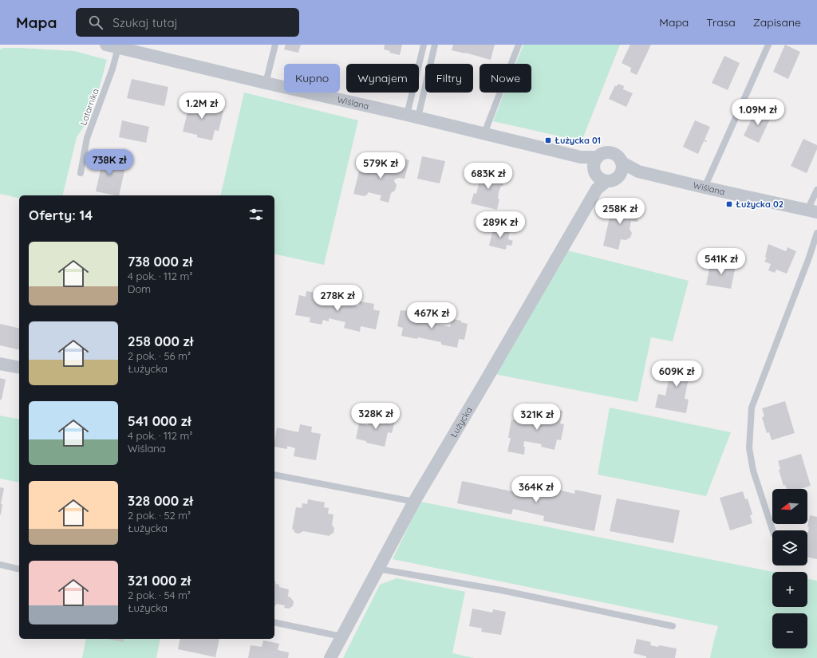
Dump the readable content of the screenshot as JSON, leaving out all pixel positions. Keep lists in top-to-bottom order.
{
  "streets": {
    "street": ["Wiślana", "Łużycka"],
    "lane": ["Latarnika"]
  },
  "crossings": [
    ["Wiślana", "Latarnika"],
    ["Wiślana", "Łużycka"]
  ],
  "places": {
    "transit": ["Łużycka 01", "Łużycka 02"]
  },
  "north": "left",
  "page": {
    "header": "Mapa",
    "search": "Szukaj tutaj",
    "nav": ["Mapa", "Trasa", "Zapisane"],
    "chip": [
      "Kupno",
      "Wynajem",
      "Filtry",
      "Nowe"
    ],
    "price": [
      "1.2M zł",
      "1.09M zł",
      "738K zł",
      "579K zł",
      "683K zł",
      "258K zł",
      "289K zł",
      "541K zł",
      "278K zł",
      "467K zł",
      "609K zł",
      "328K zł",
      "321K zł",
      "364K zł"
    ],
    "heading": "Oferty: 14",
    "list": [
      {
        "name": "738 000 zł",
        "note": "4 pok. · 112 m² · Dom"
      },
      {
        "name": "258 000 zł",
        "note": "2 pok. · 56 m² · Łużycka"
      },
      {
        "name": "541 000 zł",
        "note": "4 pok. · 112 m² · Wiślana"
      },
      {
        "name": "328 000 zł",
        "note": "2 pok. · 52 m² · Łużycka"
      },
      {
        "name": "321 000 zł",
        "note": "2 pok. · 54 m² · Łużycka"
      }
    ],
    "map_buttons": ["+", "−"]
  }
}
